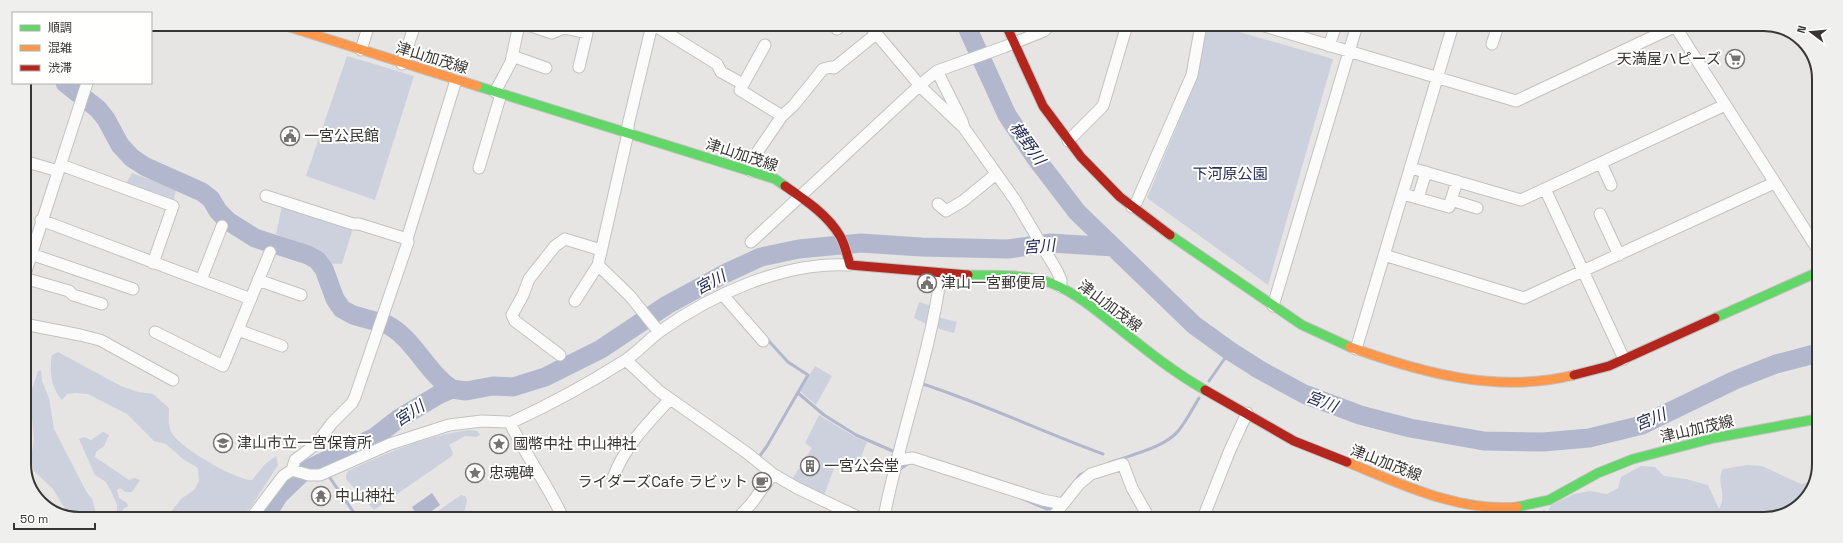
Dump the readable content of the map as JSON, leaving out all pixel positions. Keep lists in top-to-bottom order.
{
  "streets": {
    "main road": ["津山加茂線"]
  },
  "water": ["横野川", "宮川"],
  "parks": ["下河原公園"],
  "places": {
    "supermarket": ["天満屋ハピーズ"],
    "public building": ["一宮公民館", "津山一宮郵便局"],
    "school or university": ["津山市立一宮保育所"],
    "place": ["國幣中社 中山神社", "忠魂碑"],
    "building": ["一宮公会堂"],
    "cafe": ["ライダーズCafe ラビット"],
    "temple": ["中山神社"]
  },
  "legend": ["順調", "混雑", "渋滞"],
  "scale_bar": "50 m",
  "north": "left"
}
